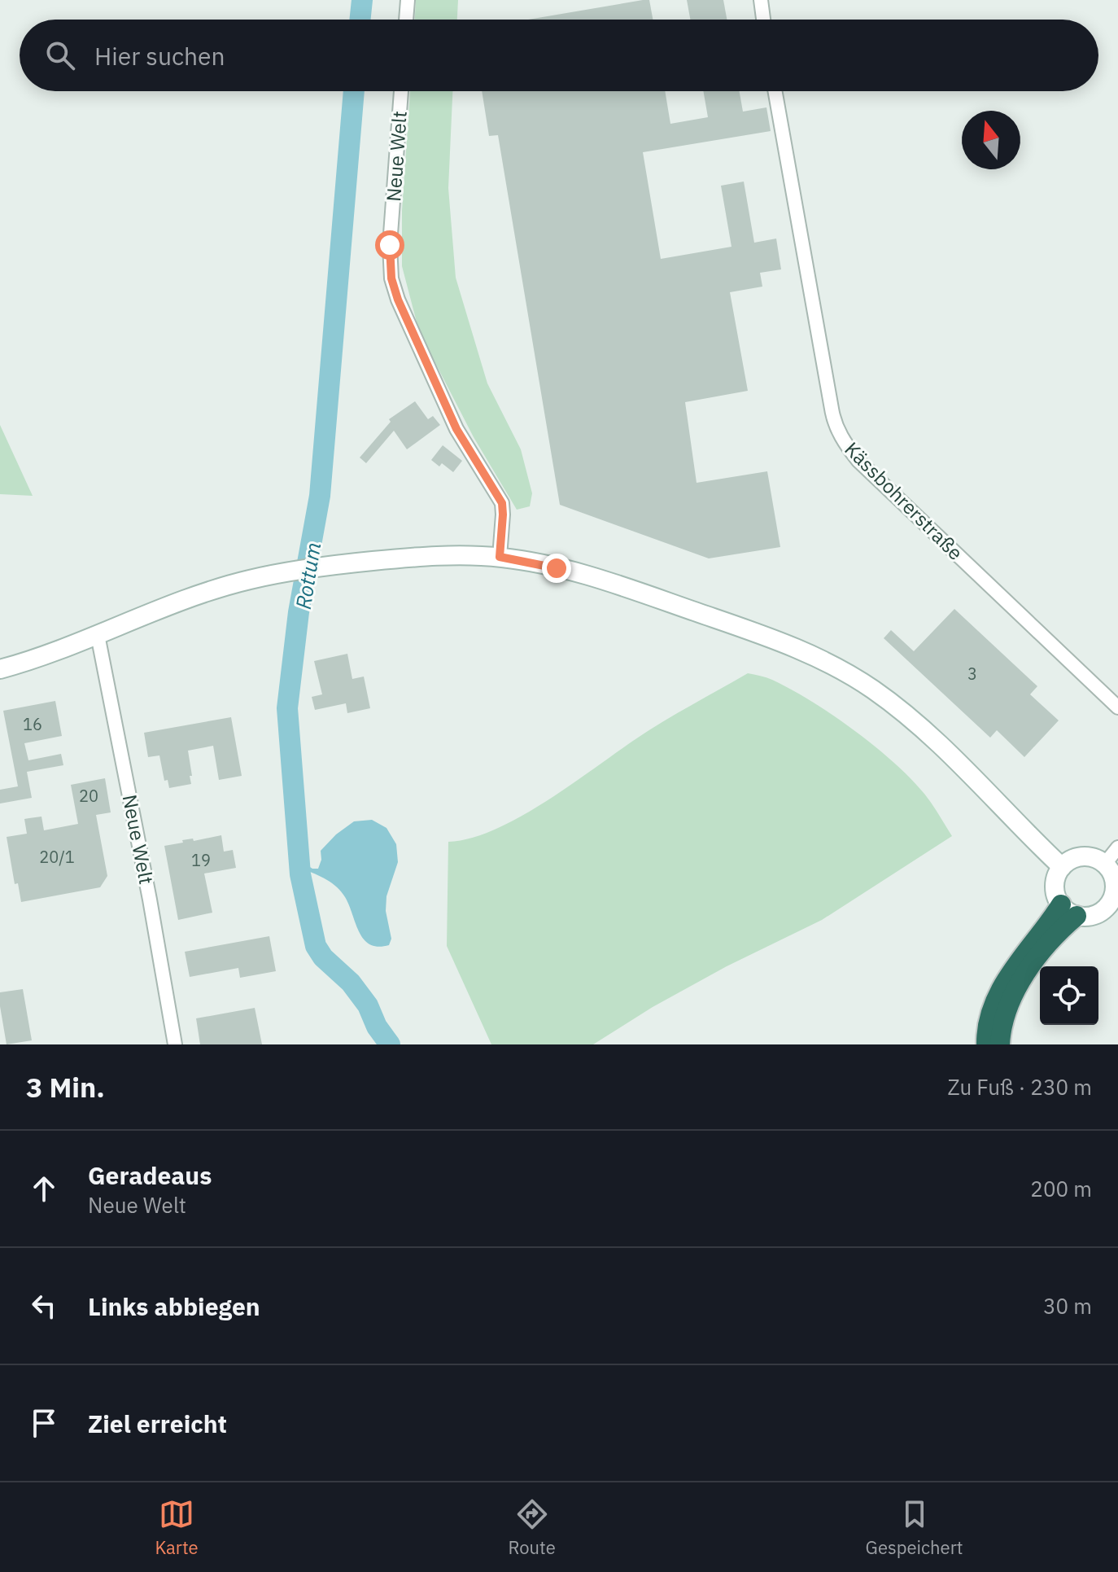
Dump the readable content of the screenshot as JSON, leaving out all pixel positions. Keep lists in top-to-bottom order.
{
  "streets": {
    "street": ["Neue Welt", "Kässbohrerstraße"]
  },
  "water": ["Rottum"],
  "house_numbers": [
    "3",
    "16",
    "20",
    "20/1",
    "19"
  ],
  "north": "top",
  "page": {
    "search": "Hier suchen",
    "heading": ["3 Min.", "Zu Fuß · 230 m"],
    "list": [
      ["Geradeaus", "Neue Welt", "200 m"],
      ["Links abbiegen", "30 m"],
      "Ziel erreicht"
    ],
    "nav": ["Karte", "Route", "Gespeichert"]
  }
}
